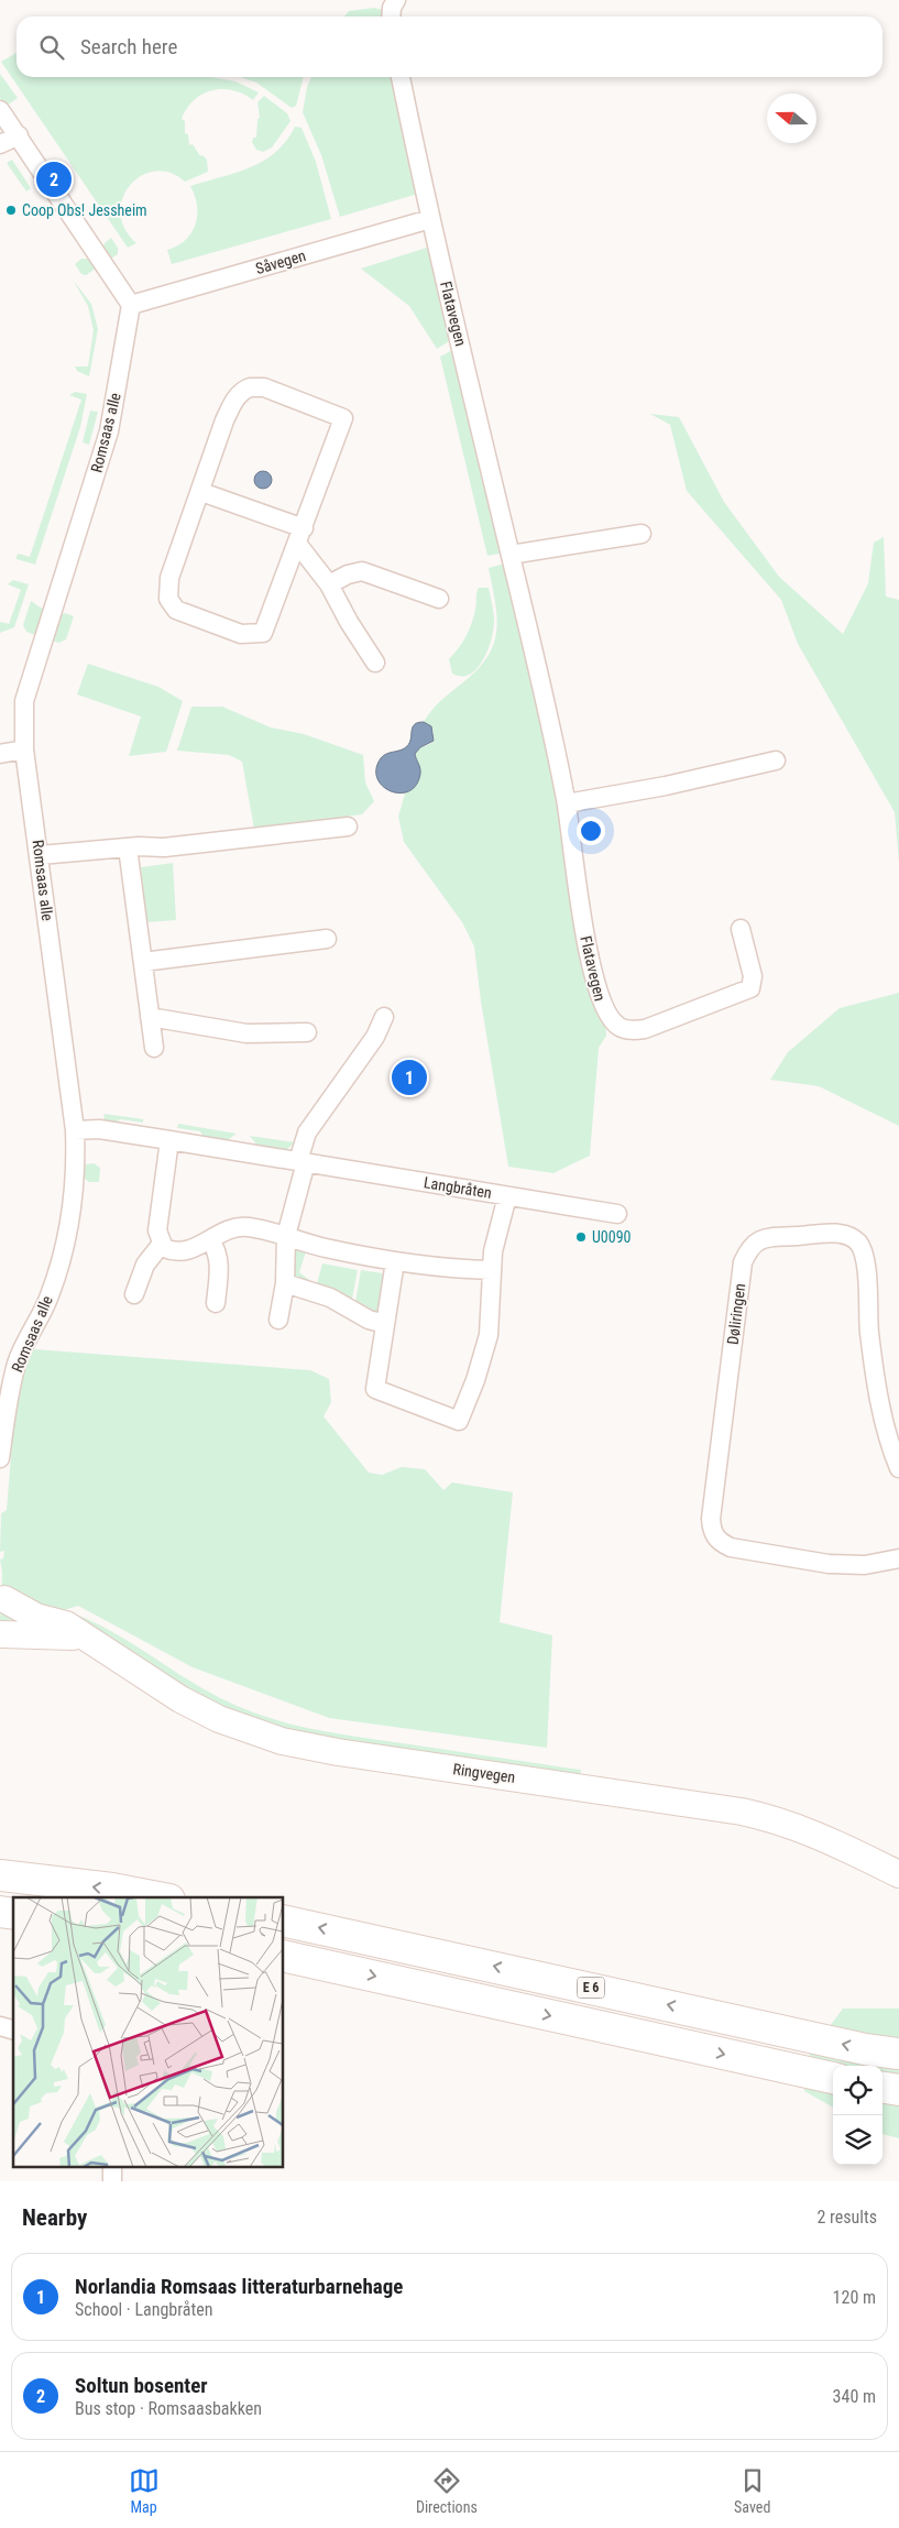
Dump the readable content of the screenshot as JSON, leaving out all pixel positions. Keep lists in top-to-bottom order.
{
  "streets": {
    "highway": ["E 6"],
    "main road": ["Ringvegen"],
    "street": [
      "Såvegen",
      "Flatavegen",
      "Romsaas alle",
      "Langbråten",
      "Døliringen"
    ]
  },
  "crossings": [
    ["Såvegen", "Flatavegen"],
    ["Såvegen", "Romsaas alle"],
    ["Romsaas alle", "Langbråten"]
  ],
  "places": ["Coop Obs! Jessheim", "U0090"],
  "north": "left",
  "page": {
    "search": "Search here",
    "pins": ["2", "1"],
    "heading": ["Nearby", "2 results"],
    "list": [
      {
        "mark": "1",
        "name": "Norlandia Romsaas litteraturbarnehage",
        "note": "School · Langbråten",
        "value": "120 m"
      },
      {
        "mark": "2",
        "name": "Soltun bosenter",
        "note": "Bus stop · Romsaasbakken",
        "value": "340 m"
      }
    ],
    "nav": ["Map", "Directions", "Saved"]
  }
}
